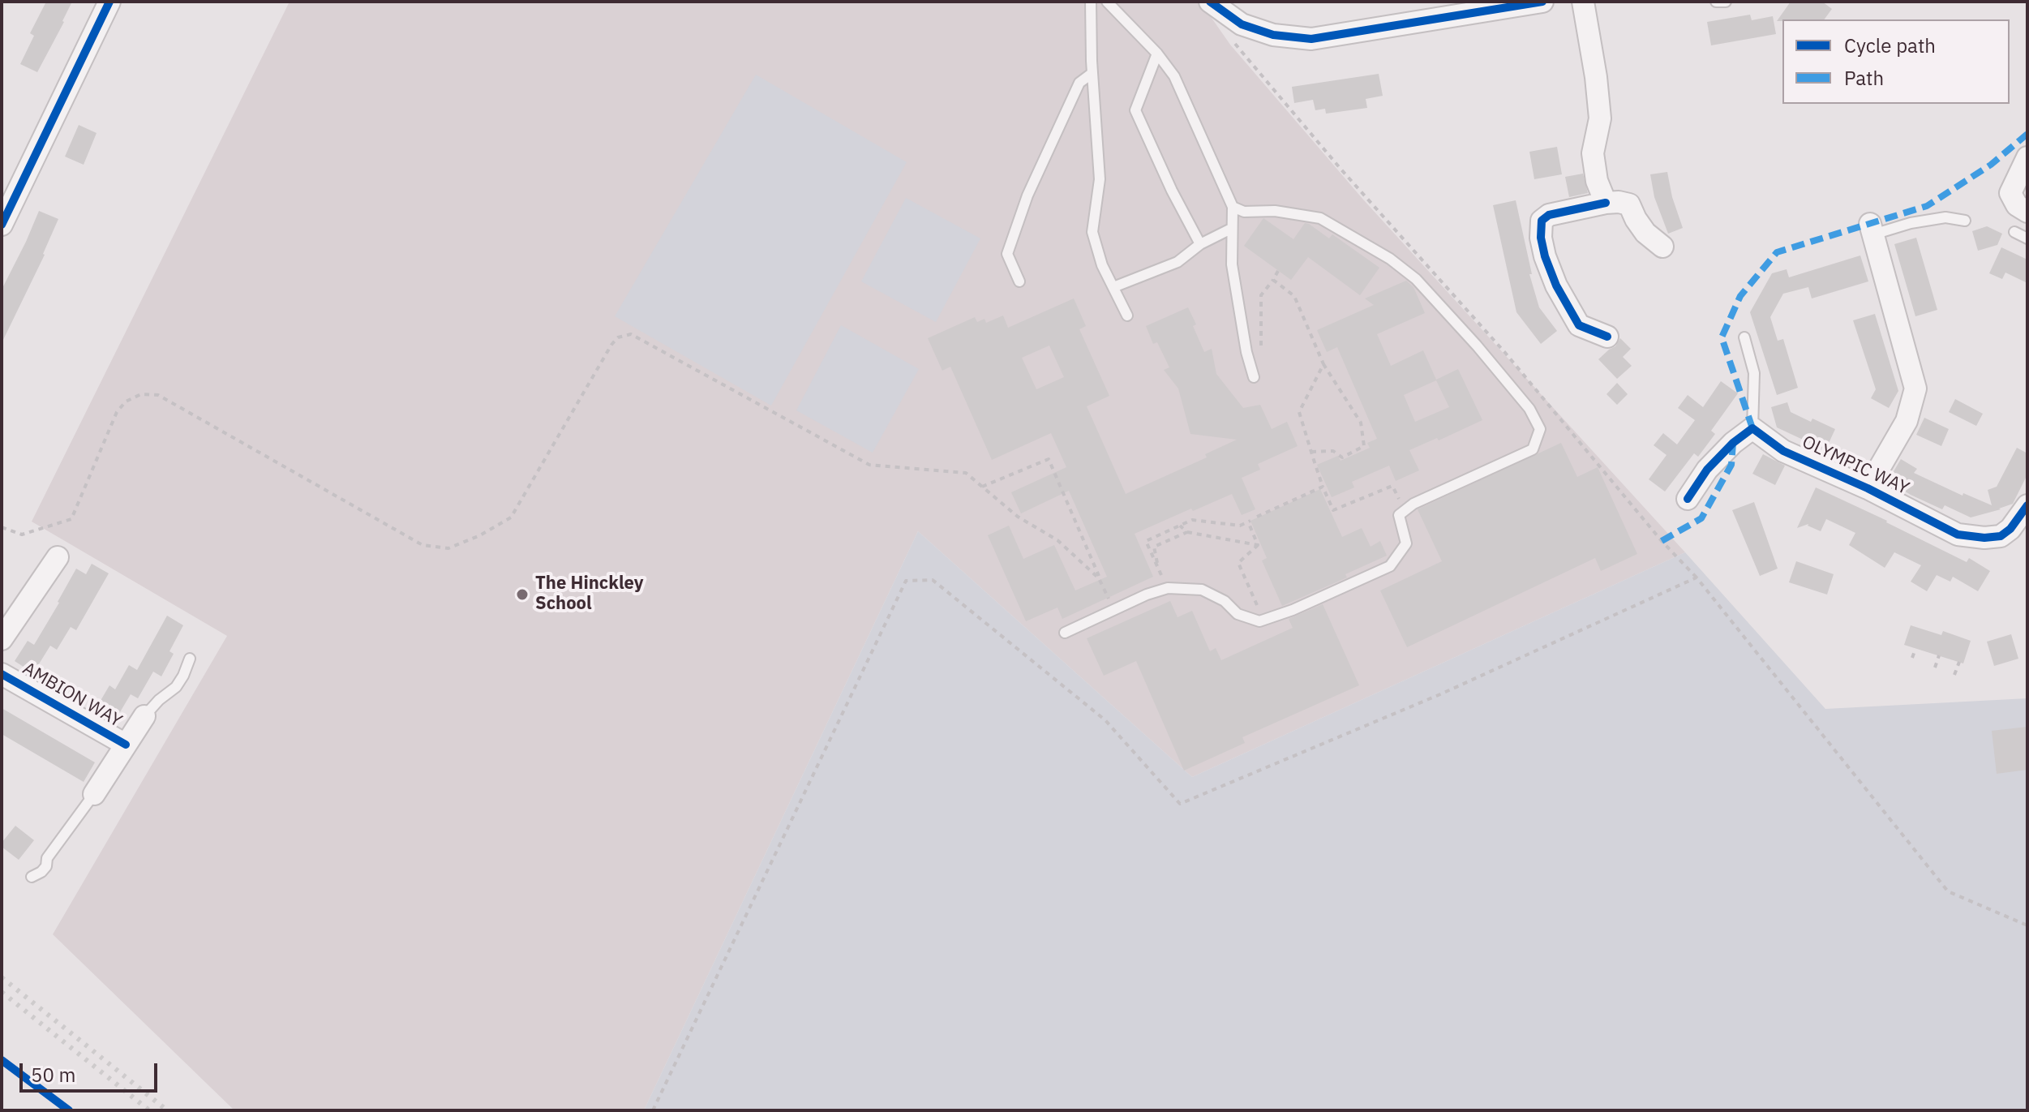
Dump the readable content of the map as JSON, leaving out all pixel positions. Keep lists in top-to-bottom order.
{
  "streets": {
    "street": ["OLYMPIC WAY", "AMBION WAY"]
  },
  "places": ["The Hinckley School"],
  "legend": ["Cycle path", "Path"],
  "scale_bar": "50 m"
}
